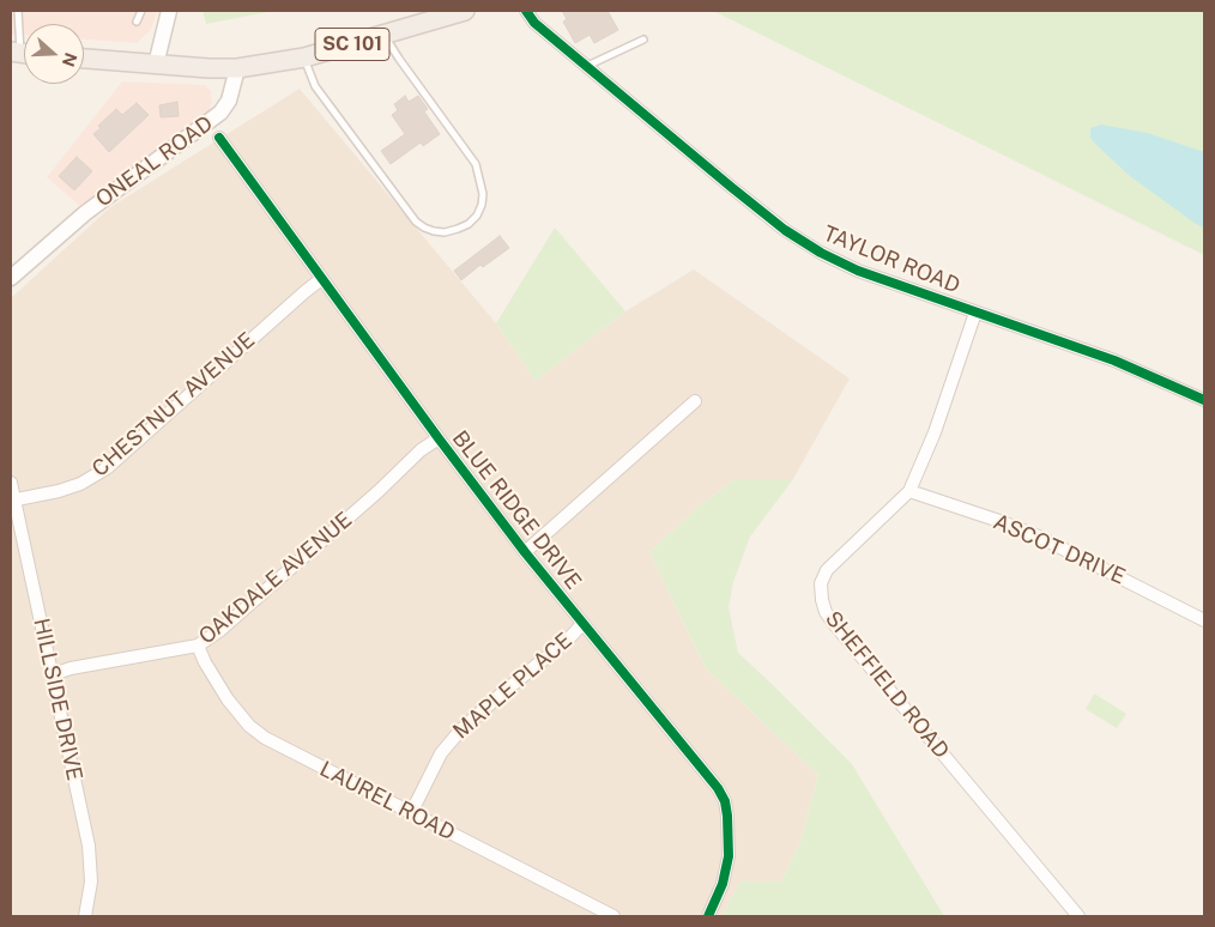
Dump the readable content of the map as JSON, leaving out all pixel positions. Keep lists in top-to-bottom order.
{
  "streets": {
    "main road": ["SC 101"],
    "street": [
      "ONEAL ROAD",
      "TAYLOR ROAD",
      "CHESTNUT AVENUE",
      "BLUE RIDGE DRIVE",
      "ASCOT DRIVE",
      "OAKDALE AVENUE",
      "SHEFFIELD ROAD",
      "MAPLE PLACE",
      "HILLSIDE DRIVE",
      "LAUREL ROAD"
    ]
  },
  "crossings": [
    ["SC 101", "ONEAL ROAD"],
    ["TAYLOR ROAD", "SHEFFIELD ROAD"],
    ["CHESTNUT AVENUE", "BLUE RIDGE DRIVE"],
    ["CHESTNUT AVENUE", "HILLSIDE DRIVE"],
    ["BLUE RIDGE DRIVE", "OAKDALE AVENUE"],
    ["BLUE RIDGE DRIVE", "MAPLE PLACE"],
    ["ASCOT DRIVE", "SHEFFIELD ROAD"],
    ["OAKDALE AVENUE", "HILLSIDE DRIVE"],
    ["OAKDALE AVENUE", "LAUREL ROAD"],
    ["MAPLE PLACE", "LAUREL ROAD"]
  ],
  "north": "right"
}
